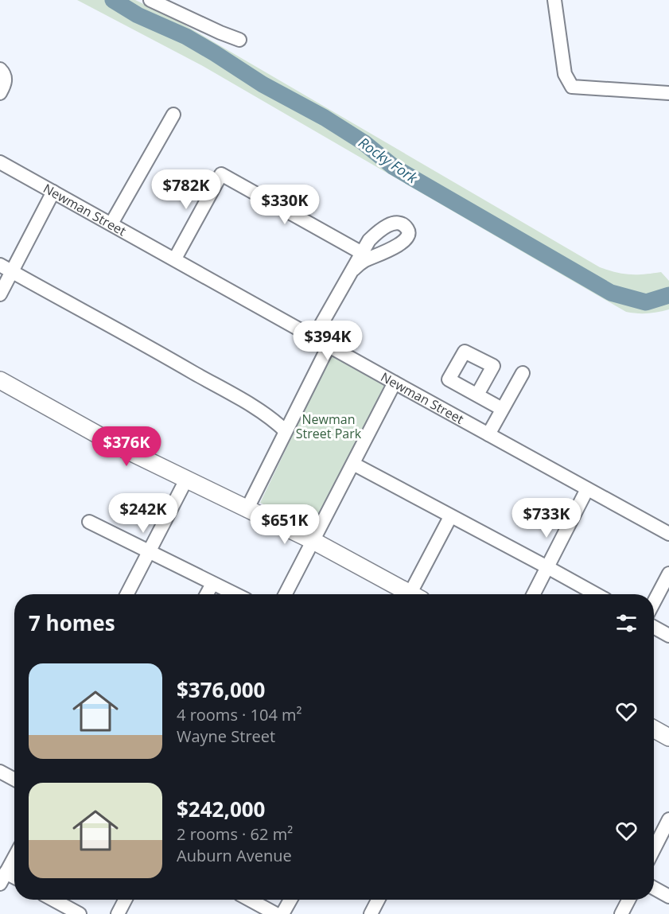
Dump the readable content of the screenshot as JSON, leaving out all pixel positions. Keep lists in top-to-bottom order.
{
  "streets": {
    "street": ["Newman Street"]
  },
  "water": ["Rocky Fork"],
  "parks": ["Newman Street Park"],
  "page": {
    "price": [
      "$782K",
      "$330K",
      "$394K",
      "$376K",
      "$242K",
      "$733K",
      "$651K"
    ],
    "heading": "7 homes",
    "list": [
      {
        "name": "$376,000",
        "note": "4 rooms · 104 m² · Wayne Street"
      },
      {
        "name": "$242,000",
        "note": "2 rooms · 62 m² · Auburn Avenue"
      }
    ]
  }
}
